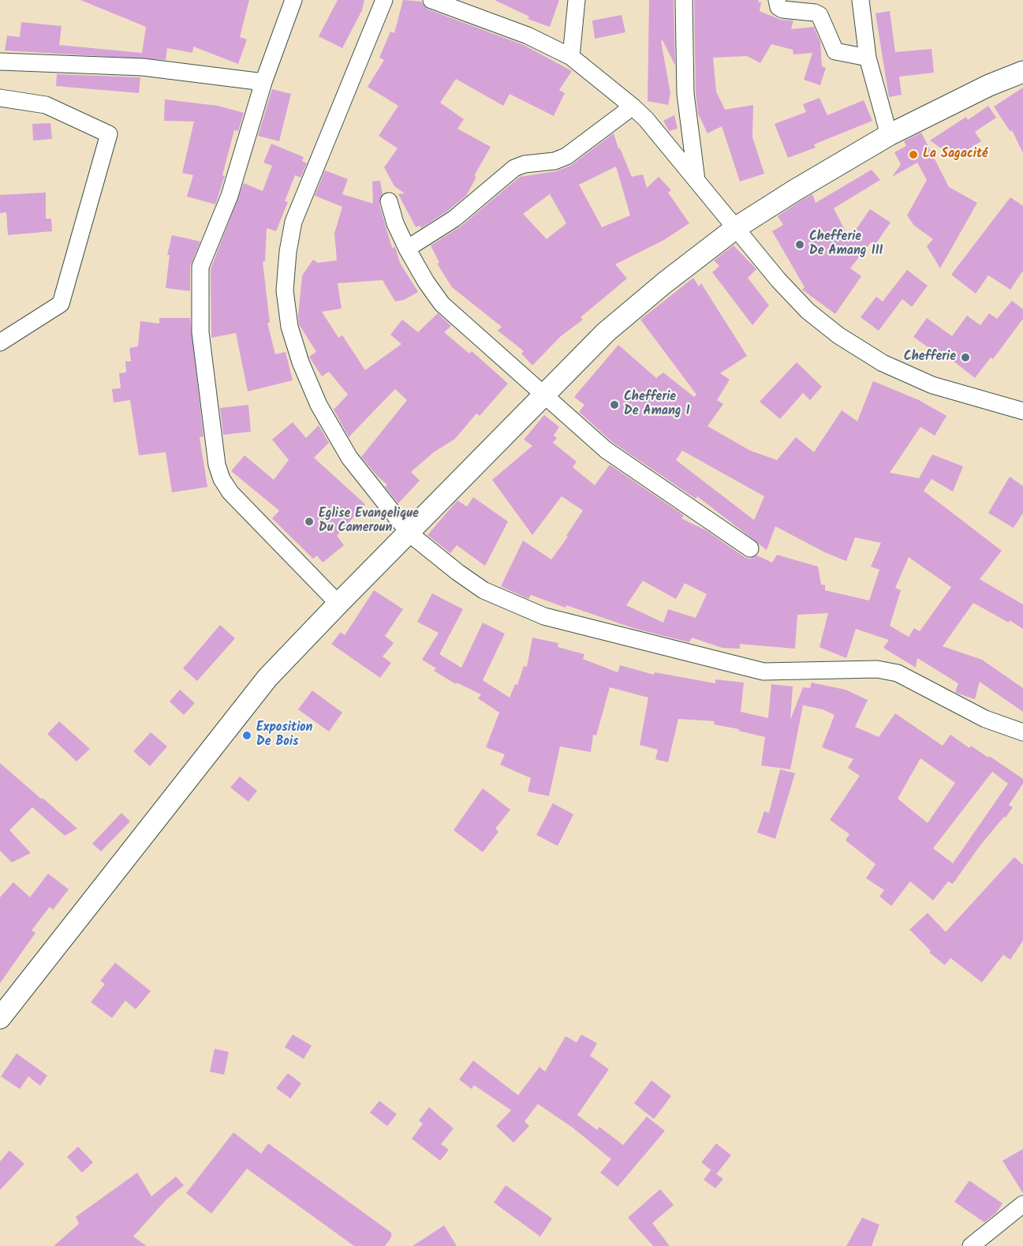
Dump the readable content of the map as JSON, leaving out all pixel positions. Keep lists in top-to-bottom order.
{
  "places": [
    "La Sagacité",
    "Chefferie De Amang III",
    "Chefferie",
    "Chefferie De Amang I",
    "Eglise Evangelique Du Cameroun",
    "Exposition De Bois"
  ]
}
